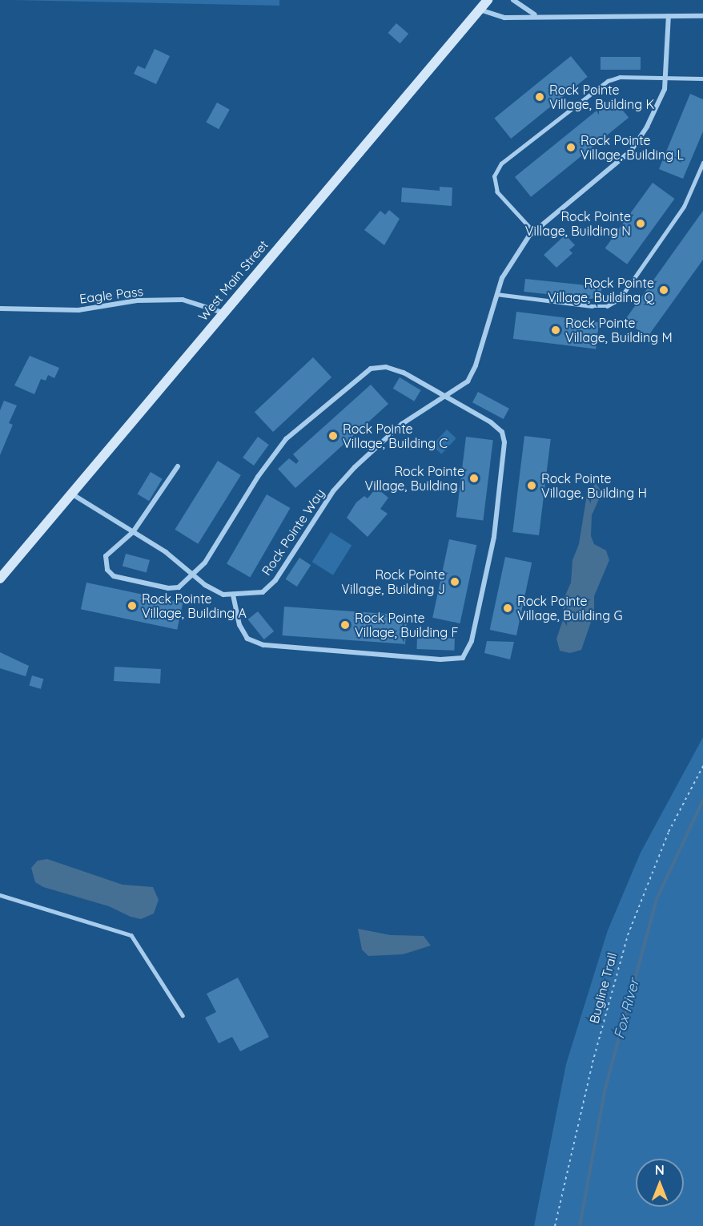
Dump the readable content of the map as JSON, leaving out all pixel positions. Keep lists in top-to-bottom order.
{
  "streets": {
    "main road": ["West Main Street"],
    "street": ["Eagle Pass", "Rock Pointe Way"],
    "path": ["Bugline Trail"]
  },
  "crossings": [
    ["West Main Street", "Eagle Pass"],
    ["West Main Street", "Rock Pointe Way"]
  ],
  "water": ["Fox River"],
  "places": [
    "Rock Pointe Village, Building K",
    "Rock Pointe Village, Building L",
    "Rock Pointe Village, Building N",
    "Rock Pointe Village, Building Q",
    "Rock Pointe Village, Building M",
    "Rock Pointe Village, Building C",
    "Rock Pointe Village, Building I",
    "Rock Pointe Village, Building H",
    "Rock Pointe Village, Building J",
    "Rock Pointe Village, Building A",
    "Rock Pointe Village, Building G",
    "Rock Pointe Village, Building F"
  ],
  "north": "top"
}
